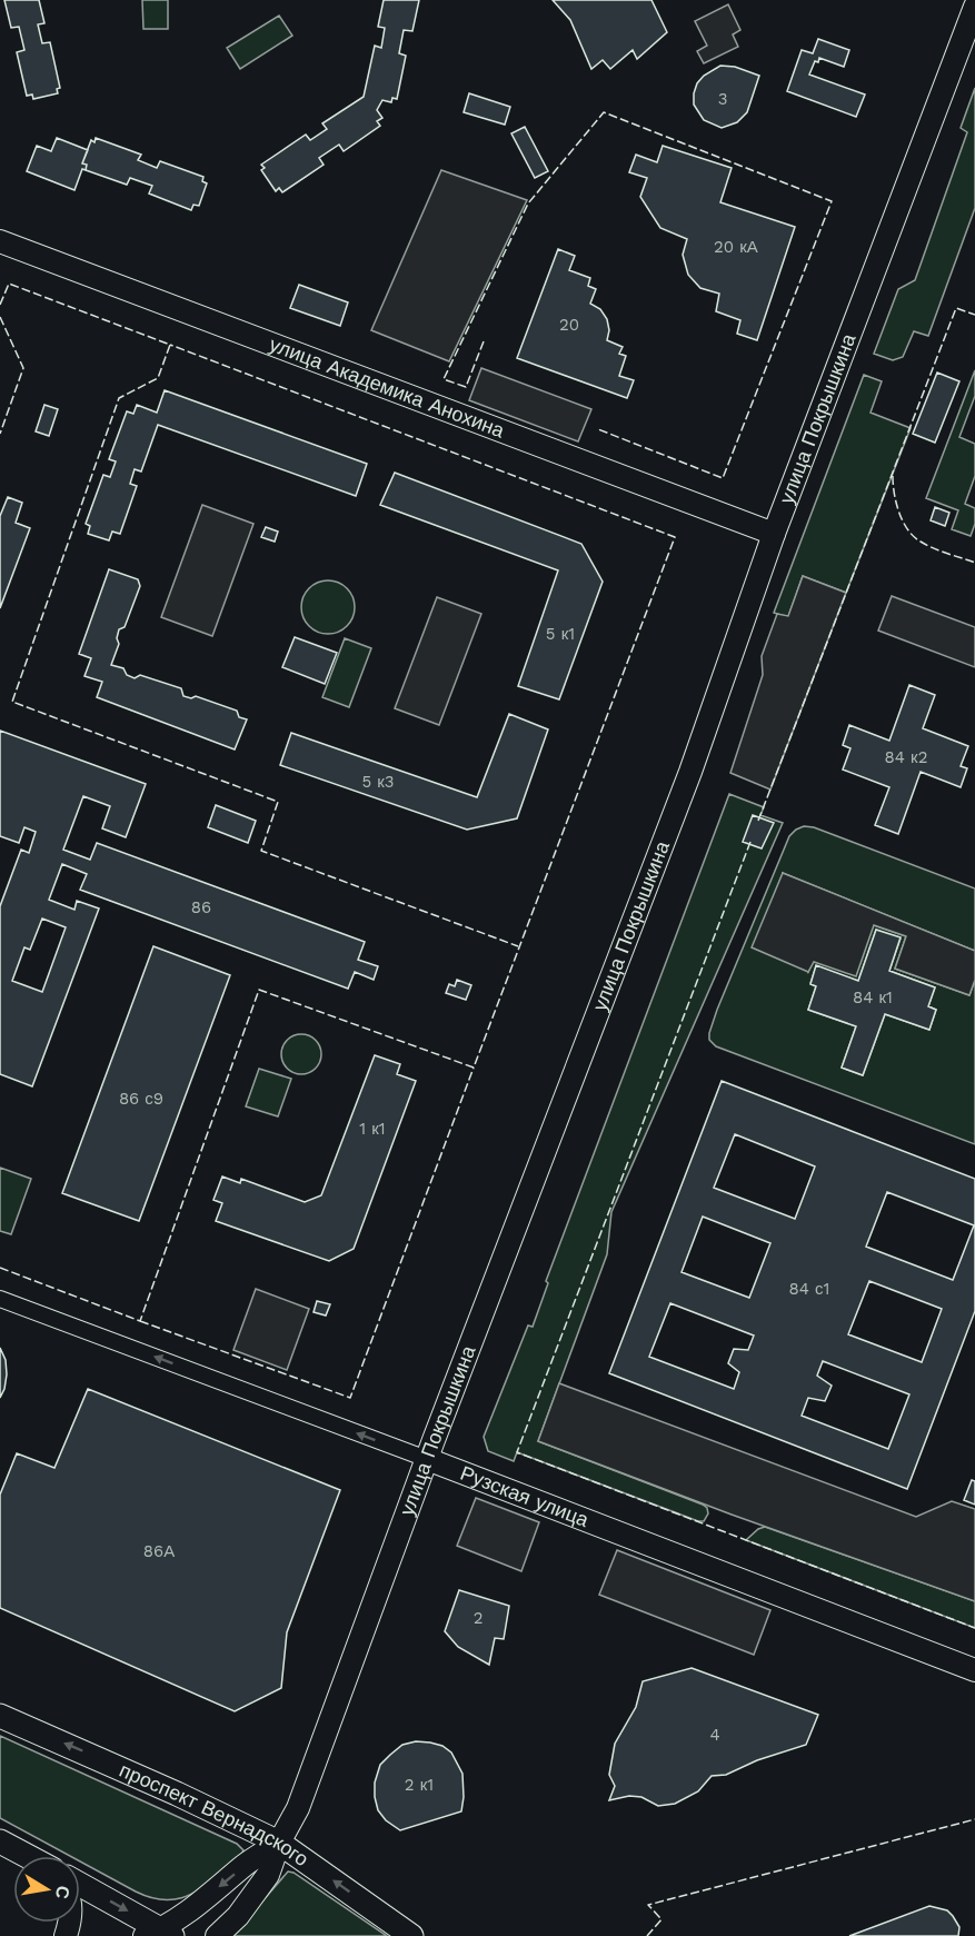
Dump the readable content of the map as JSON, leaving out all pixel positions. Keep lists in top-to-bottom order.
{
  "streets": {
    "main road": [
      "улица Академика Анохина",
      "улица Покрышкина",
      "Рузская улица",
      "проспект Вернадского"
    ]
  },
  "crossings": [
    ["улица Академика Анохина", "улица Покрышкина"],
    ["улица Покрышкина", "Рузская улица"],
    ["улица Покрышкина", "проспект Вернадского"]
  ],
  "one_way": ["Рузская улица", "проспект Вернадского"],
  "house_numbers": [
    "3",
    "20 кА",
    "20",
    "5 к1",
    "84 к2",
    "5 к3",
    "86",
    "84 к1",
    "86 с9",
    "1 к1",
    "84 с1",
    "86А",
    "2",
    "4",
    "2 к1"
  ],
  "north": "right"
}
